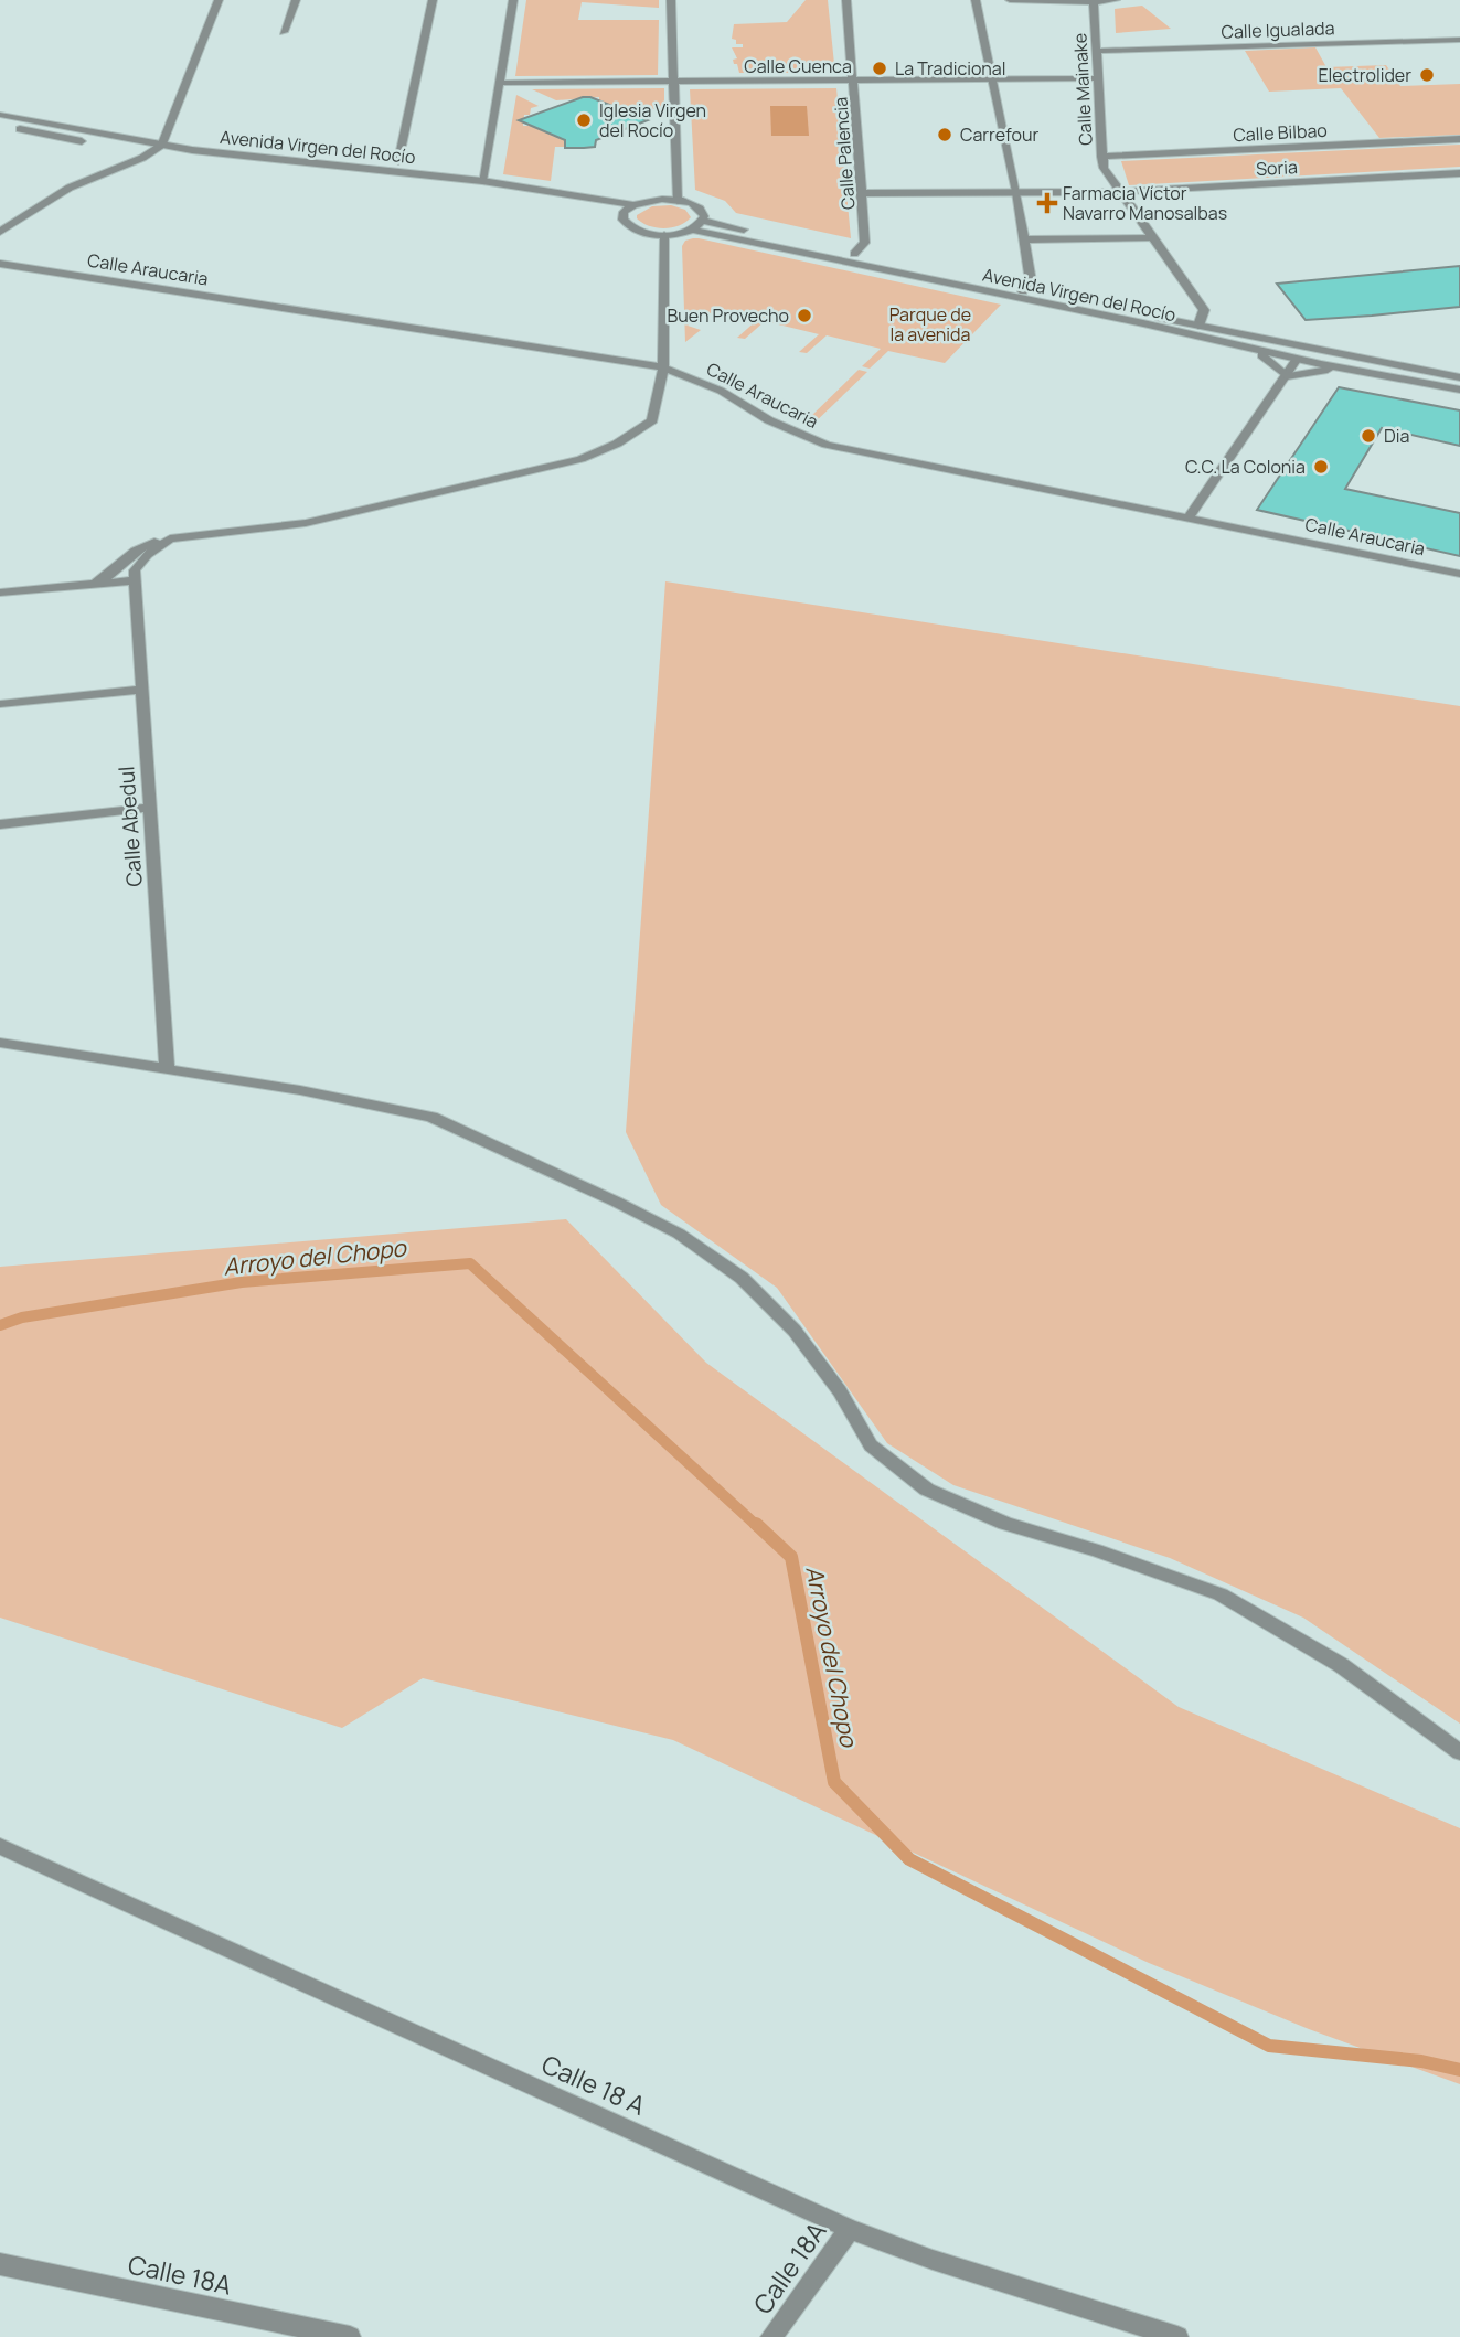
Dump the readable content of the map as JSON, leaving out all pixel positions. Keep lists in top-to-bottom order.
{
  "streets": {
    "street": [
      "Calle Igualada",
      "Calle Cuenca",
      "Calle Mainake",
      "Calle Bilbao",
      "Avenida Virgen del Rocío",
      "Calle Palencia",
      "Soria",
      "Calle Araucaria",
      "Calle Abedul",
      "Calle 18 A",
      "Calle 18A"
    ]
  },
  "crossings": [
    ["Calle Igualada", "Calle Mainake"],
    ["Calle Cuenca", "Calle Mainake"],
    ["Calle Cuenca", "Calle Palencia"],
    ["Calle Mainake", "Calle Bilbao"],
    ["Calle Mainake", "Avenida Virgen del Rocío"],
    ["Calle Mainake", "Soria"],
    ["Avenida Virgen del Rocío", "Calle Palencia"],
    ["Calle Palencia", "Soria"],
    ["Calle 18 A", "Calle 18A"]
  ],
  "water": ["Arroyo del Chopo"],
  "parks": ["Parque de la avenida"],
  "places": {
    "other": [
      "La Tradicional",
      "Electrolider",
      "Iglesia Virgen del Rocío",
      "Carrefour",
      "Buen Provecho",
      "Dia",
      "C.C. La Colonia"
    ],
    "health": ["Farmacia Víctor Navarro Manosalbas"]
  }
}
